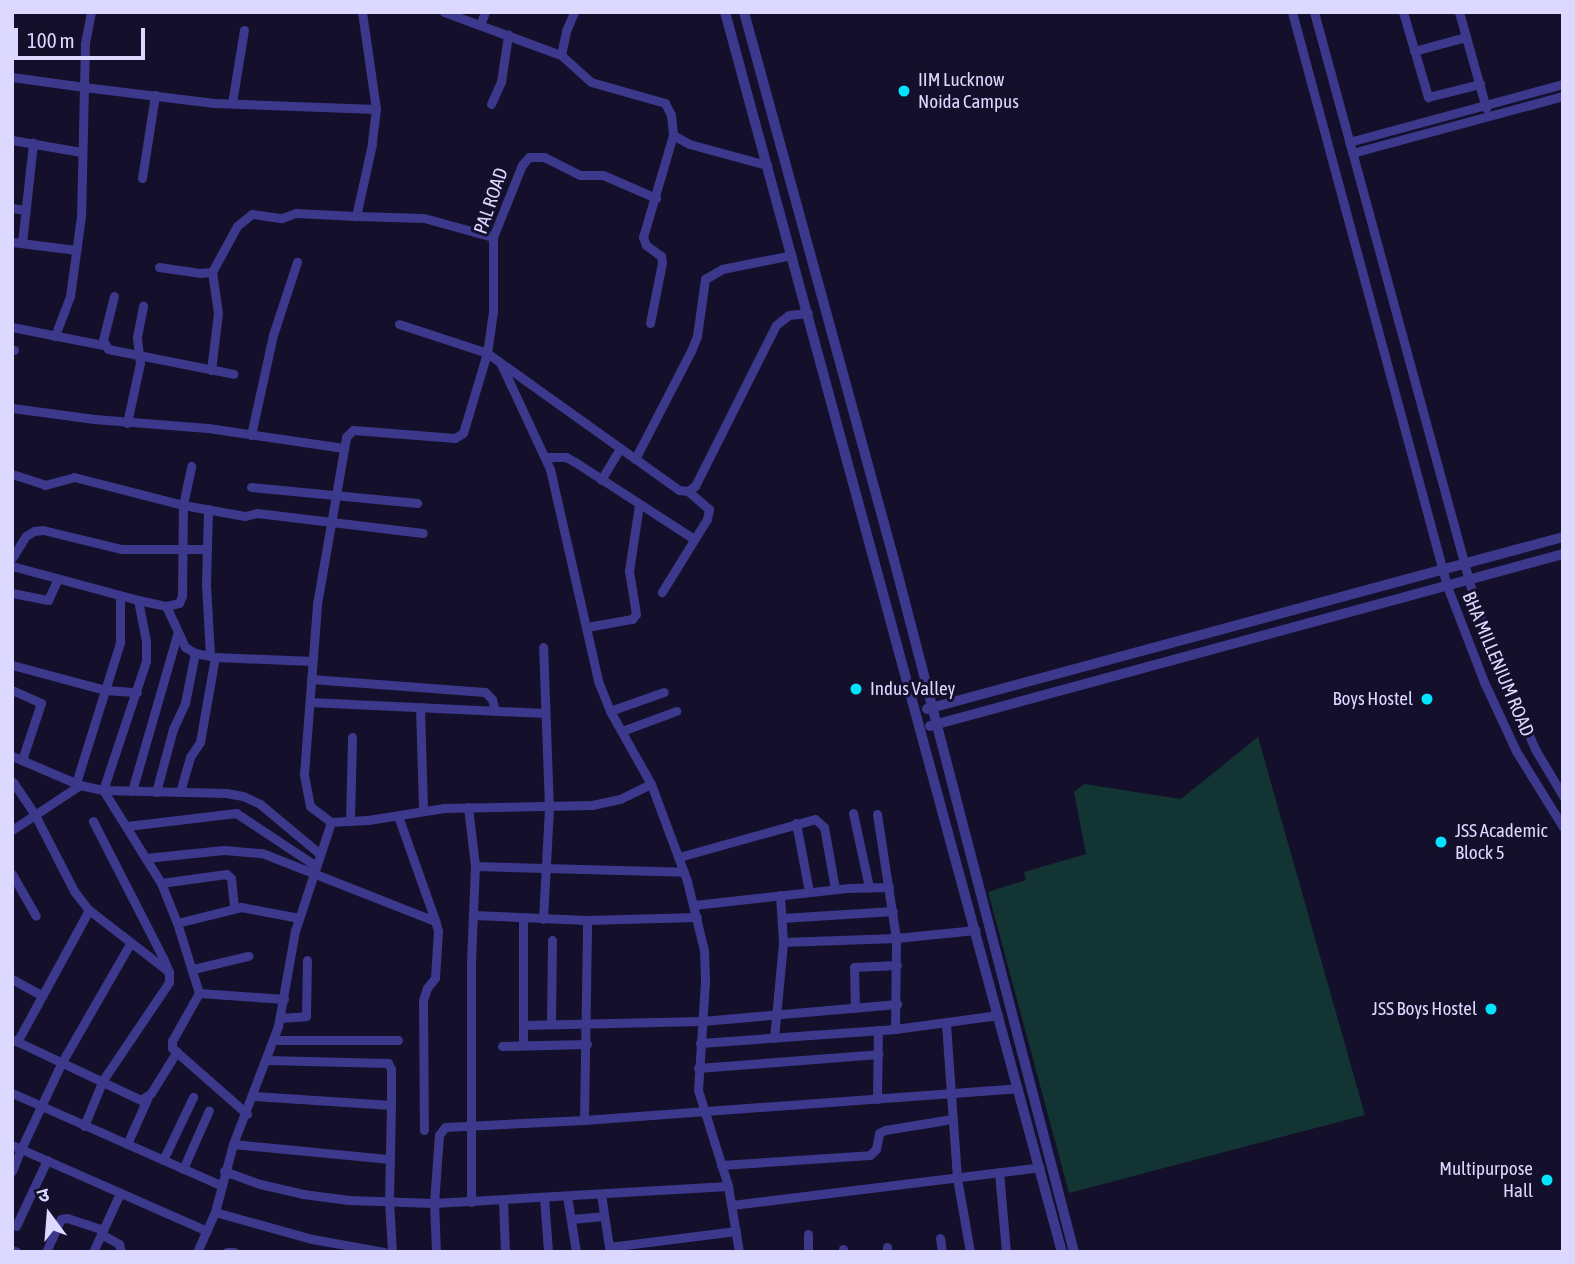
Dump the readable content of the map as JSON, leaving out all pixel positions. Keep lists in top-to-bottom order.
{
  "streets": {
    "street": ["PAL ROAD", "BHA MILLENIUM ROAD"]
  },
  "places": [
    "IIM Lucknow Noida Campus",
    "Indus Valley",
    "Boys Hostel",
    "JSS Academic Block 5",
    "JSS Boys Hostel",
    "Multipurpose Hall"
  ],
  "scale_bar": "100 m",
  "north": "top"
}
